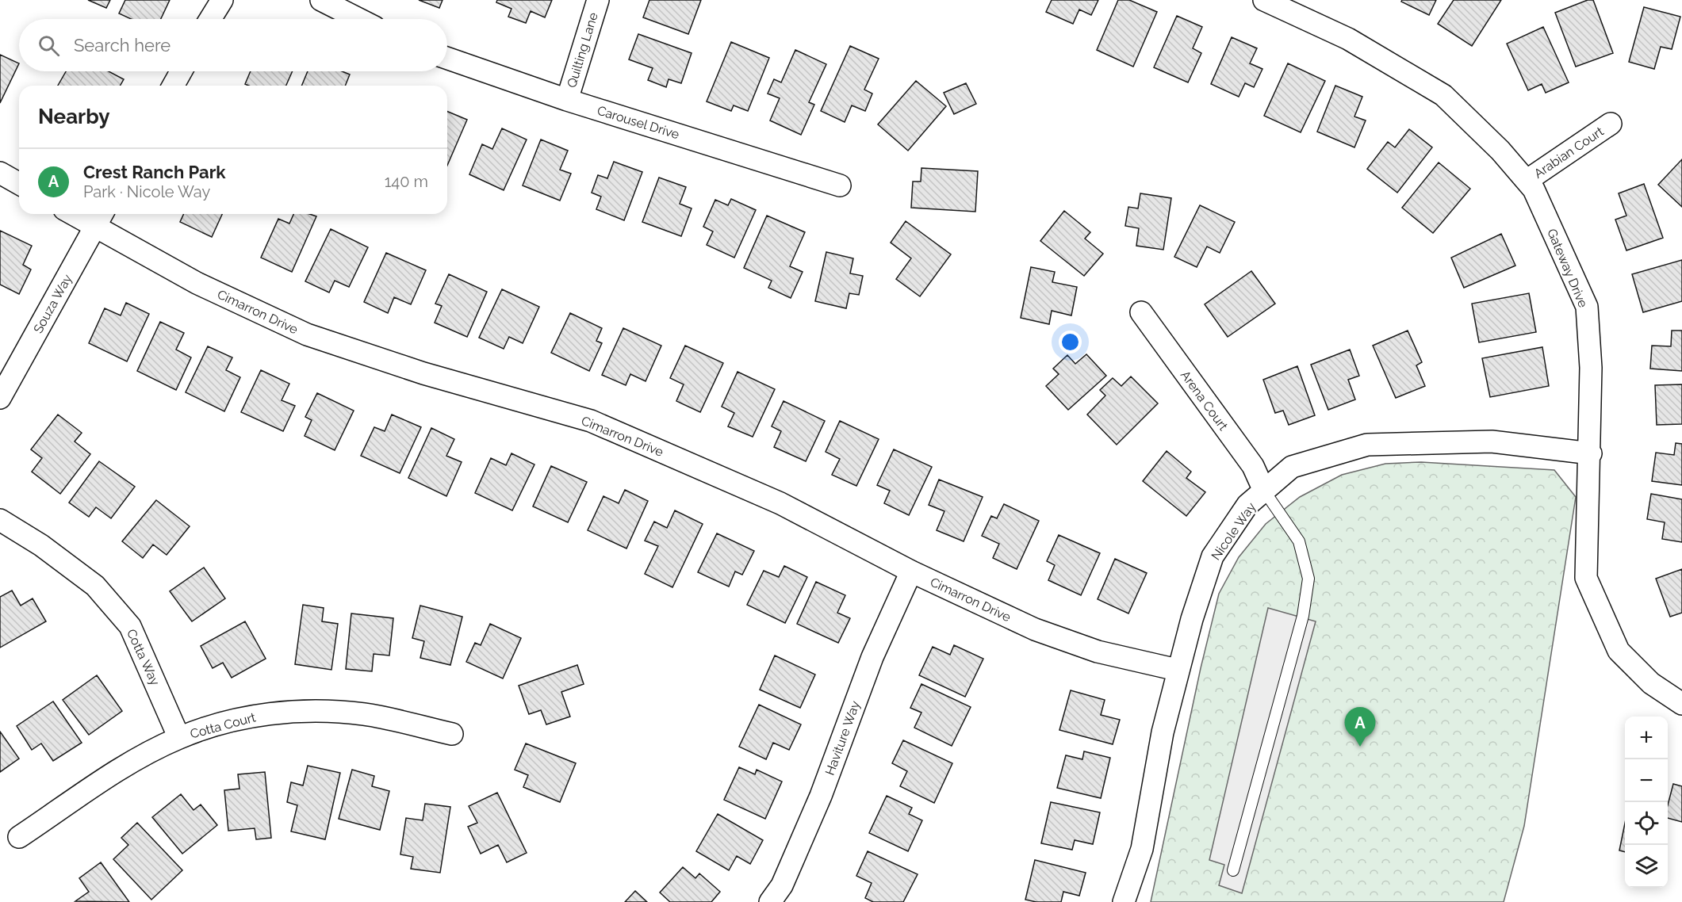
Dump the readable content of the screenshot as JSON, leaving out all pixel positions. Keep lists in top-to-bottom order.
{
  "streets": {
    "street": [
      "Quilting Lane",
      "Carousel Drive",
      "Arabian Court",
      "Gateway Drive",
      "Souza Way",
      "Cimarron Drive",
      "Arena Court",
      "Nicole Way",
      "Cotta Way",
      "Cotta Court",
      "Haviture Way"
    ]
  },
  "crossings": [
    ["Quilting Lane", "Carousel Drive"],
    ["Arabian Court", "Gateway Drive"],
    ["Gateway Drive", "Nicole Way"],
    ["Souza Way", "Cimarron Drive"],
    ["Cimarron Drive", "Nicole Way"],
    ["Cimarron Drive", "Haviture Way"],
    ["Arena Court", "Nicole Way"],
    ["Cotta Way", "Cotta Court"]
  ],
  "page": {
    "search": "Search here",
    "heading": "Nearby",
    "list": [
      {
        "mark": "A",
        "name": "Crest Ranch Park",
        "note": "Park · Nicole Way",
        "value": "140 m"
      }
    ],
    "pins": "A",
    "map_buttons": ["+", "−"]
  }
}
